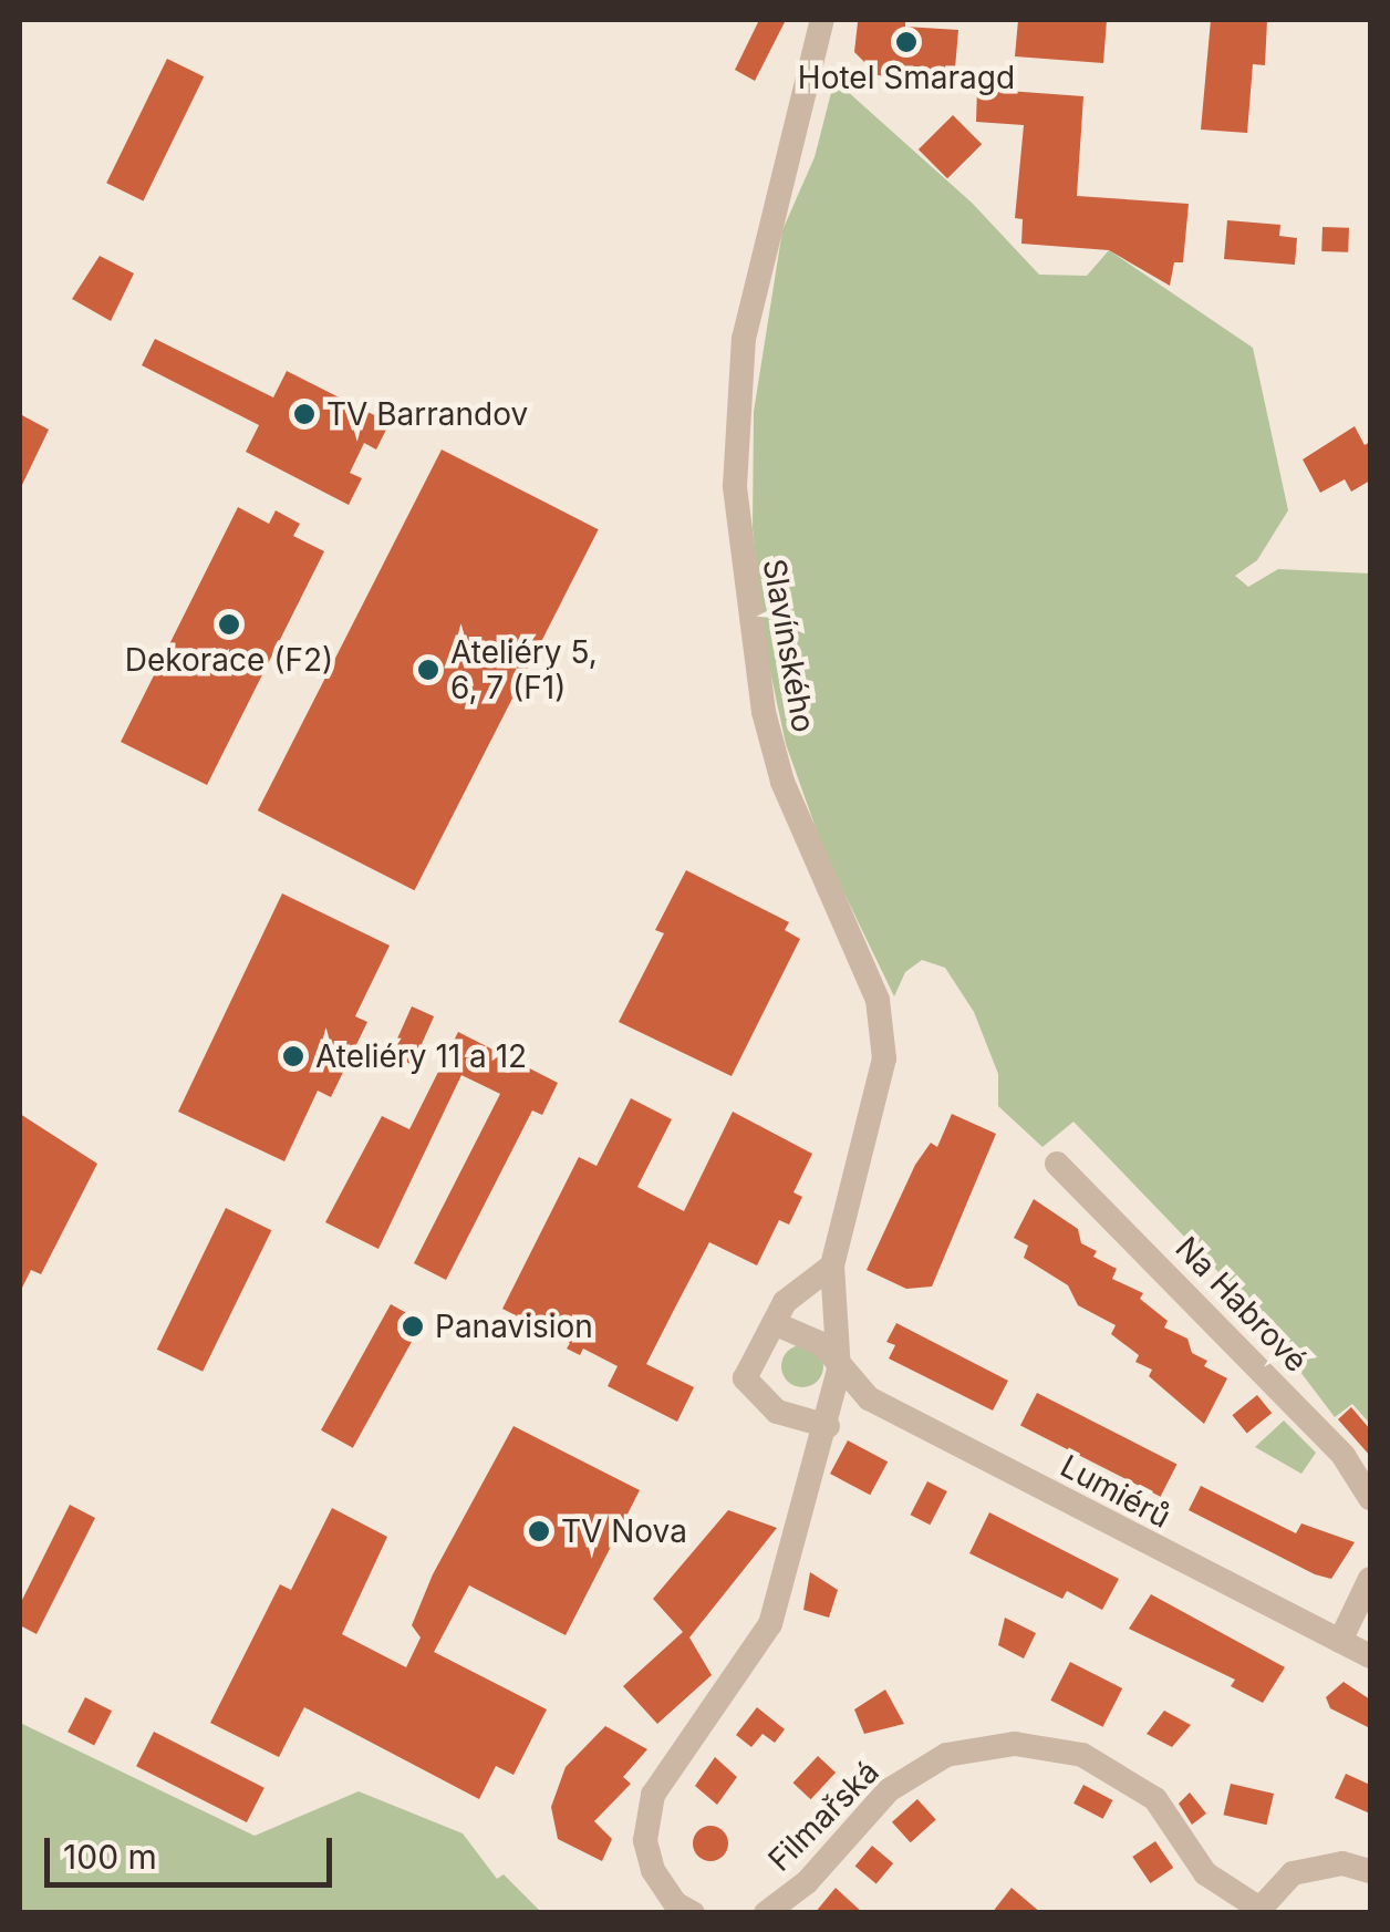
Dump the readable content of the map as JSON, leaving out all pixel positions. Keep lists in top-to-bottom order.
{
  "streets": {
    "street": [
      "Slavínského",
      "Na Habrové",
      "Lumiérů",
      "Filmařská"
    ]
  },
  "crossings": [
    ["Slavínského", "Lumiérů"]
  ],
  "places": [
    "Hotel Smaragd",
    "TV Barrandov",
    "Dekorace (F2)",
    "Ateliéry 5, 6, 7 (F1)",
    "Ateliéry 11 a 12",
    "Panavision",
    "TV Nova"
  ],
  "scale_bar": "100 m"
}
